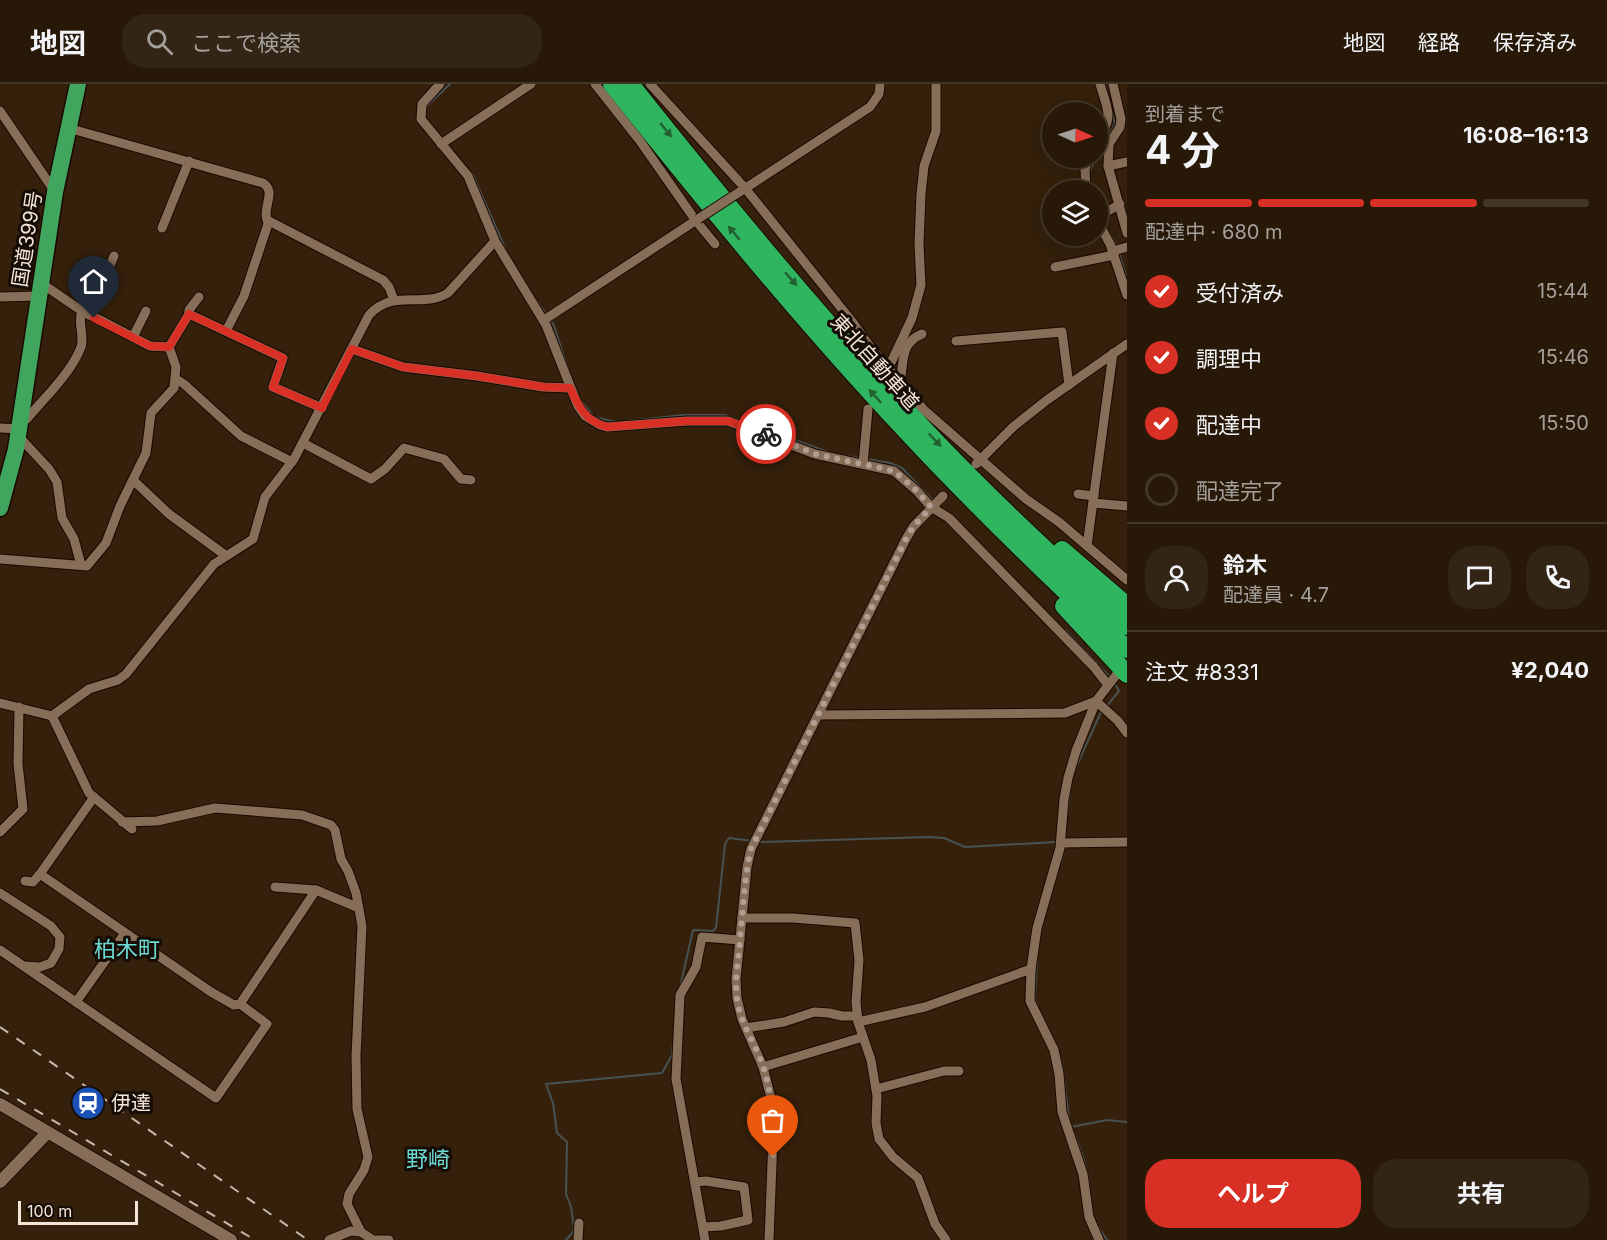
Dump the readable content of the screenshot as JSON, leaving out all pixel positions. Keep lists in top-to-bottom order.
{
  "streets": {
    "highway": ["国道399号", "東北自動車道"]
  },
  "districts": ["柏木町", "野崎"],
  "places": {
    "station": ["伊達"]
  },
  "scale_bar": "100 m",
  "north": "right",
  "page": {
    "header": "地図",
    "search": "ここで検索",
    "nav": ["地図", "経路", "保存済み"],
    "heading": ["4 分", "到着まで", "16:08–16:13"],
    "panel": [
      "鈴木",
      "配達員 · 4.7",
      "注文 #8331",
      "¥2,040"
    ],
    "bar": "配達中 · 680 m",
    "list": [
      ["受付済み", "15:44"],
      ["調理中", "15:46"],
      ["配達中", "15:50"],
      "配達完了"
    ],
    "buttons": ["ヘルプ", "共有"],
    "scale": "100 m"
  }
}
